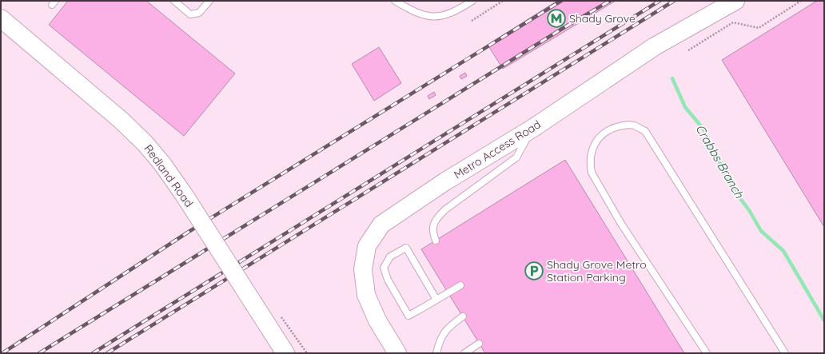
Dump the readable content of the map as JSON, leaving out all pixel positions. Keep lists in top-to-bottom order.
{
  "streets": {
    "main road": ["Metro Access Road", "Redland Road"]
  },
  "water": ["Crabbs Branch"],
  "places": {
    "metro station": ["Shady Grove"],
    "parking": ["Shady Grove Metro Station Parking"]
  }
}
